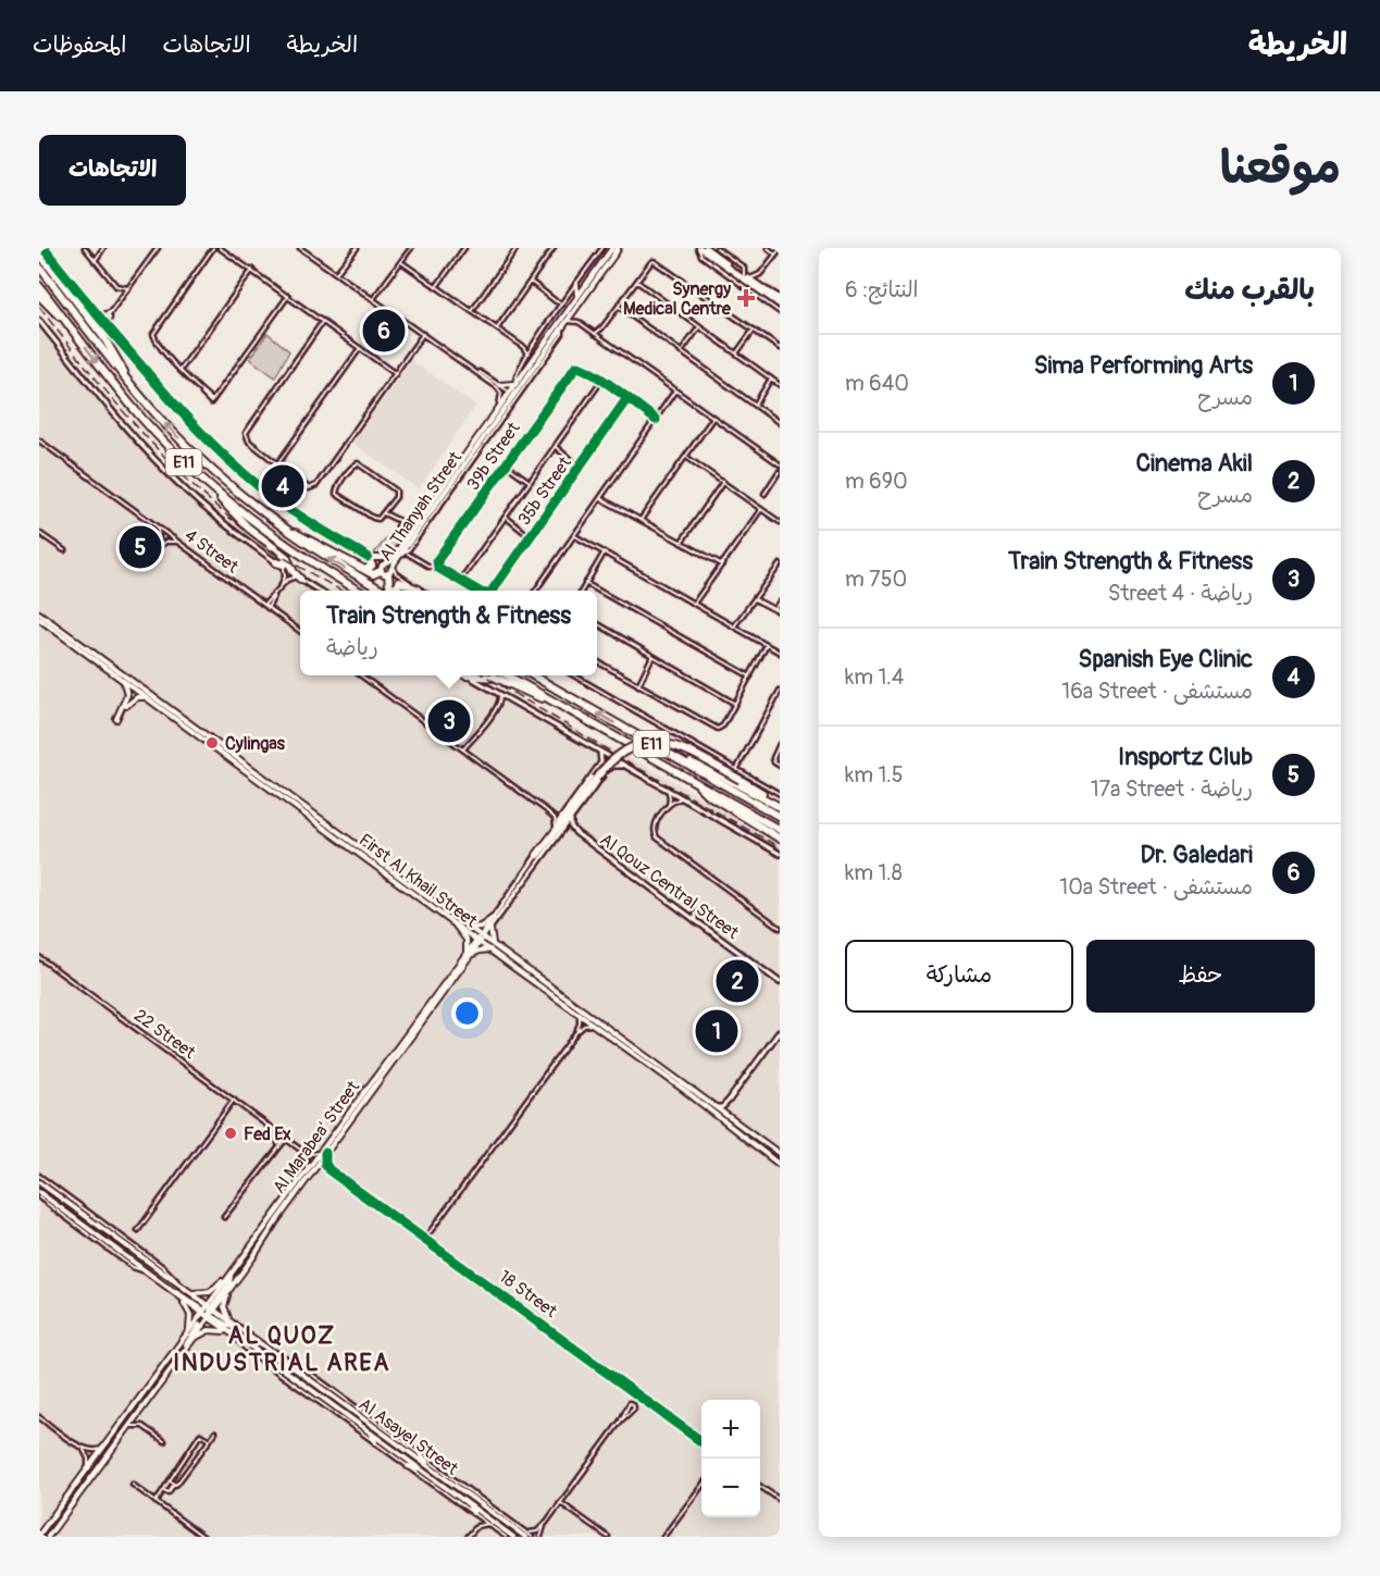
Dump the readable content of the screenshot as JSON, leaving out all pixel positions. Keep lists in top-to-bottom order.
{
  "streets": {
    "highway": ["E11"],
    "main road": [
      "Al Thanyah Street",
      "First Al Khail Street",
      "Al Marabea' Street",
      "Al Asayel Street"
    ],
    "street": [
      "39b Street",
      "35b Street",
      "4 Street",
      "Al Qouz Central Street",
      "22 Street",
      "18 Street"
    ]
  },
  "crossings": [
    ["First Al Khail Street", "Al Marabea' Street"],
    ["Al Qouz Central Street", "Al Marabea' Street"],
    ["Al Marabea' Street", "Al Asayel Street"]
  ],
  "districts": ["AL QUOZ INDUSTRIAL AREA"],
  "places": {
    "health": ["Synergy Medical Centre"],
    "other": ["Cylingas", "Fed Ex"]
  },
  "page": {
    "header": "الخريطة",
    "nav": ["الخريطة", "الاتجاهات", "المحفوظات"],
    "title": "موقعنا",
    "buttons": [
      "الاتجاهات",
      ["حفظ", "مشاركة"]
    ],
    "heading": ["بالقرب منك", "النتائج: 6"],
    "pins": [
      "6",
      "4",
      "5",
      "3",
      "2",
      "1"
    ],
    "list": [
      {
        "mark": "1",
        "name": "Sima Performing Arts",
        "note": "مسرح",
        "value": "640 m"
      },
      {
        "mark": "2",
        "name": "Cinema Akil",
        "note": "مسرح",
        "value": "690 m"
      },
      {
        "mark": "3",
        "name": "Train Strength & Fitness",
        "note": "رياضة · 4 Street",
        "value": "750 m"
      },
      {
        "mark": "4",
        "name": "Spanish Eye Clinic",
        "note": "مستشفى · 16a Street",
        "value": "1.4 km"
      },
      {
        "mark": "5",
        "name": "Insportz Club",
        "note": "رياضة · 17a Street",
        "value": "1.5 km"
      },
      {
        "mark": "6",
        "name": "Dr. Galedari",
        "note": "مستشفى · 10a Street",
        "value": "1.8 km"
      }
    ],
    "popup": ["Train Strength & Fitness", "رياضة"],
    "map_buttons": ["+", "−"]
  }
}
